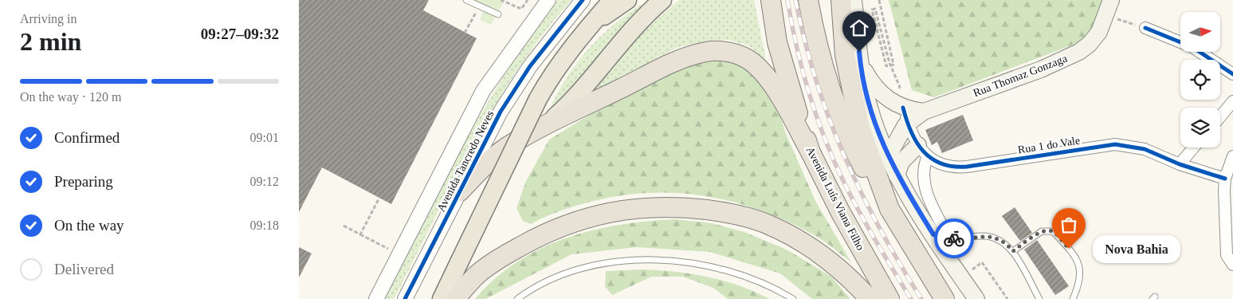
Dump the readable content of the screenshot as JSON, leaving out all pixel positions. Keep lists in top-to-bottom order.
{
  "streets": {
    "highway": ["Avenida Luís Viana Filho"],
    "main road": ["Rua Thomaz Gonzaga"],
    "street": ["Rua 1 do Vale", "Avenida Tancredo Neves"]
  },
  "places": ["Nova Bahia"],
  "north": "right",
  "page": {
    "heading": ["2 min", "Arriving in", "09:27–09:32"],
    "bar": "On the way · 120 m",
    "list": [
      ["Confirmed", "09:01"],
      ["Preparing", "09:12"],
      ["On the way", "09:18"],
      "Delivered"
    ],
    "bubble": "Nova Bahia"
  }
}
